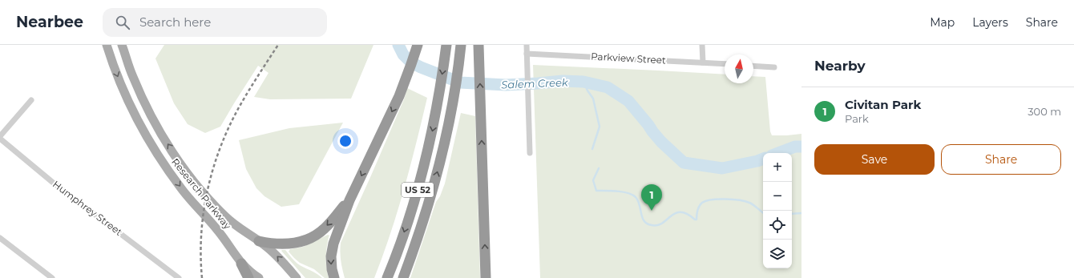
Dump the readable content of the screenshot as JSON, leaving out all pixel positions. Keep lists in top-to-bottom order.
{
  "streets": {
    "highway": ["US 52"],
    "main road": ["Research Parkway"],
    "street": ["Parkview Street", "Humphrey Street"]
  },
  "water": ["Salem Creek"],
  "north": "top",
  "page": {
    "header": "Nearbee",
    "search": "Search here",
    "nav": ["Map", "Layers", "Share"],
    "heading": "Nearby",
    "list": [
      {
        "mark": "1",
        "name": "Civitan Park",
        "note": "Park",
        "value": "300 m"
      }
    ],
    "buttons": ["Save", "Share"],
    "map_buttons": ["+", "−"],
    "pins": "1"
  }
}
